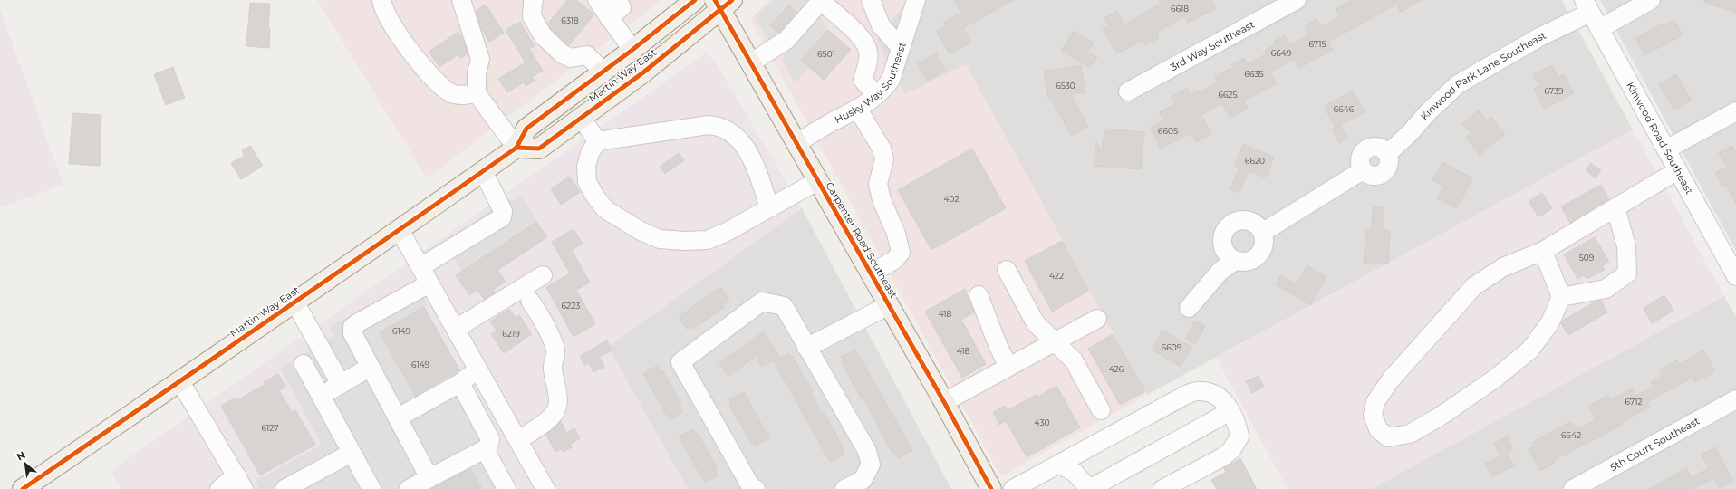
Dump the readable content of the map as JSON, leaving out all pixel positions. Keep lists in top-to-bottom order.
{
  "streets": {
    "main road": ["Martin Way East", "Carpenter Road Southeast"],
    "street": [
      "3rd Way Southeast",
      "Kinwood Park Lane Southeast",
      "Husky Way Southeast",
      "Kinwood Road Southeast",
      "5th Court Southeast"
    ]
  },
  "crossings": [
    ["Martin Way East", "Carpenter Road Southeast"],
    ["Kinwood Park Lane Southeast", "Kinwood Road Southeast"],
    ["Husky Way Southeast", "Carpenter Road Southeast"]
  ],
  "house_numbers": [
    "6618",
    "6318",
    "6715",
    "6649",
    "6501",
    "6635",
    "6530",
    "6739",
    "6625",
    "6646",
    "6605",
    "6620",
    "402",
    "509",
    "422",
    "6223",
    "418",
    "6149",
    "6219",
    "6609",
    "418",
    "6149",
    "426",
    "6712",
    "430",
    "6127",
    "6642"
  ],
  "north": "top left"
}
